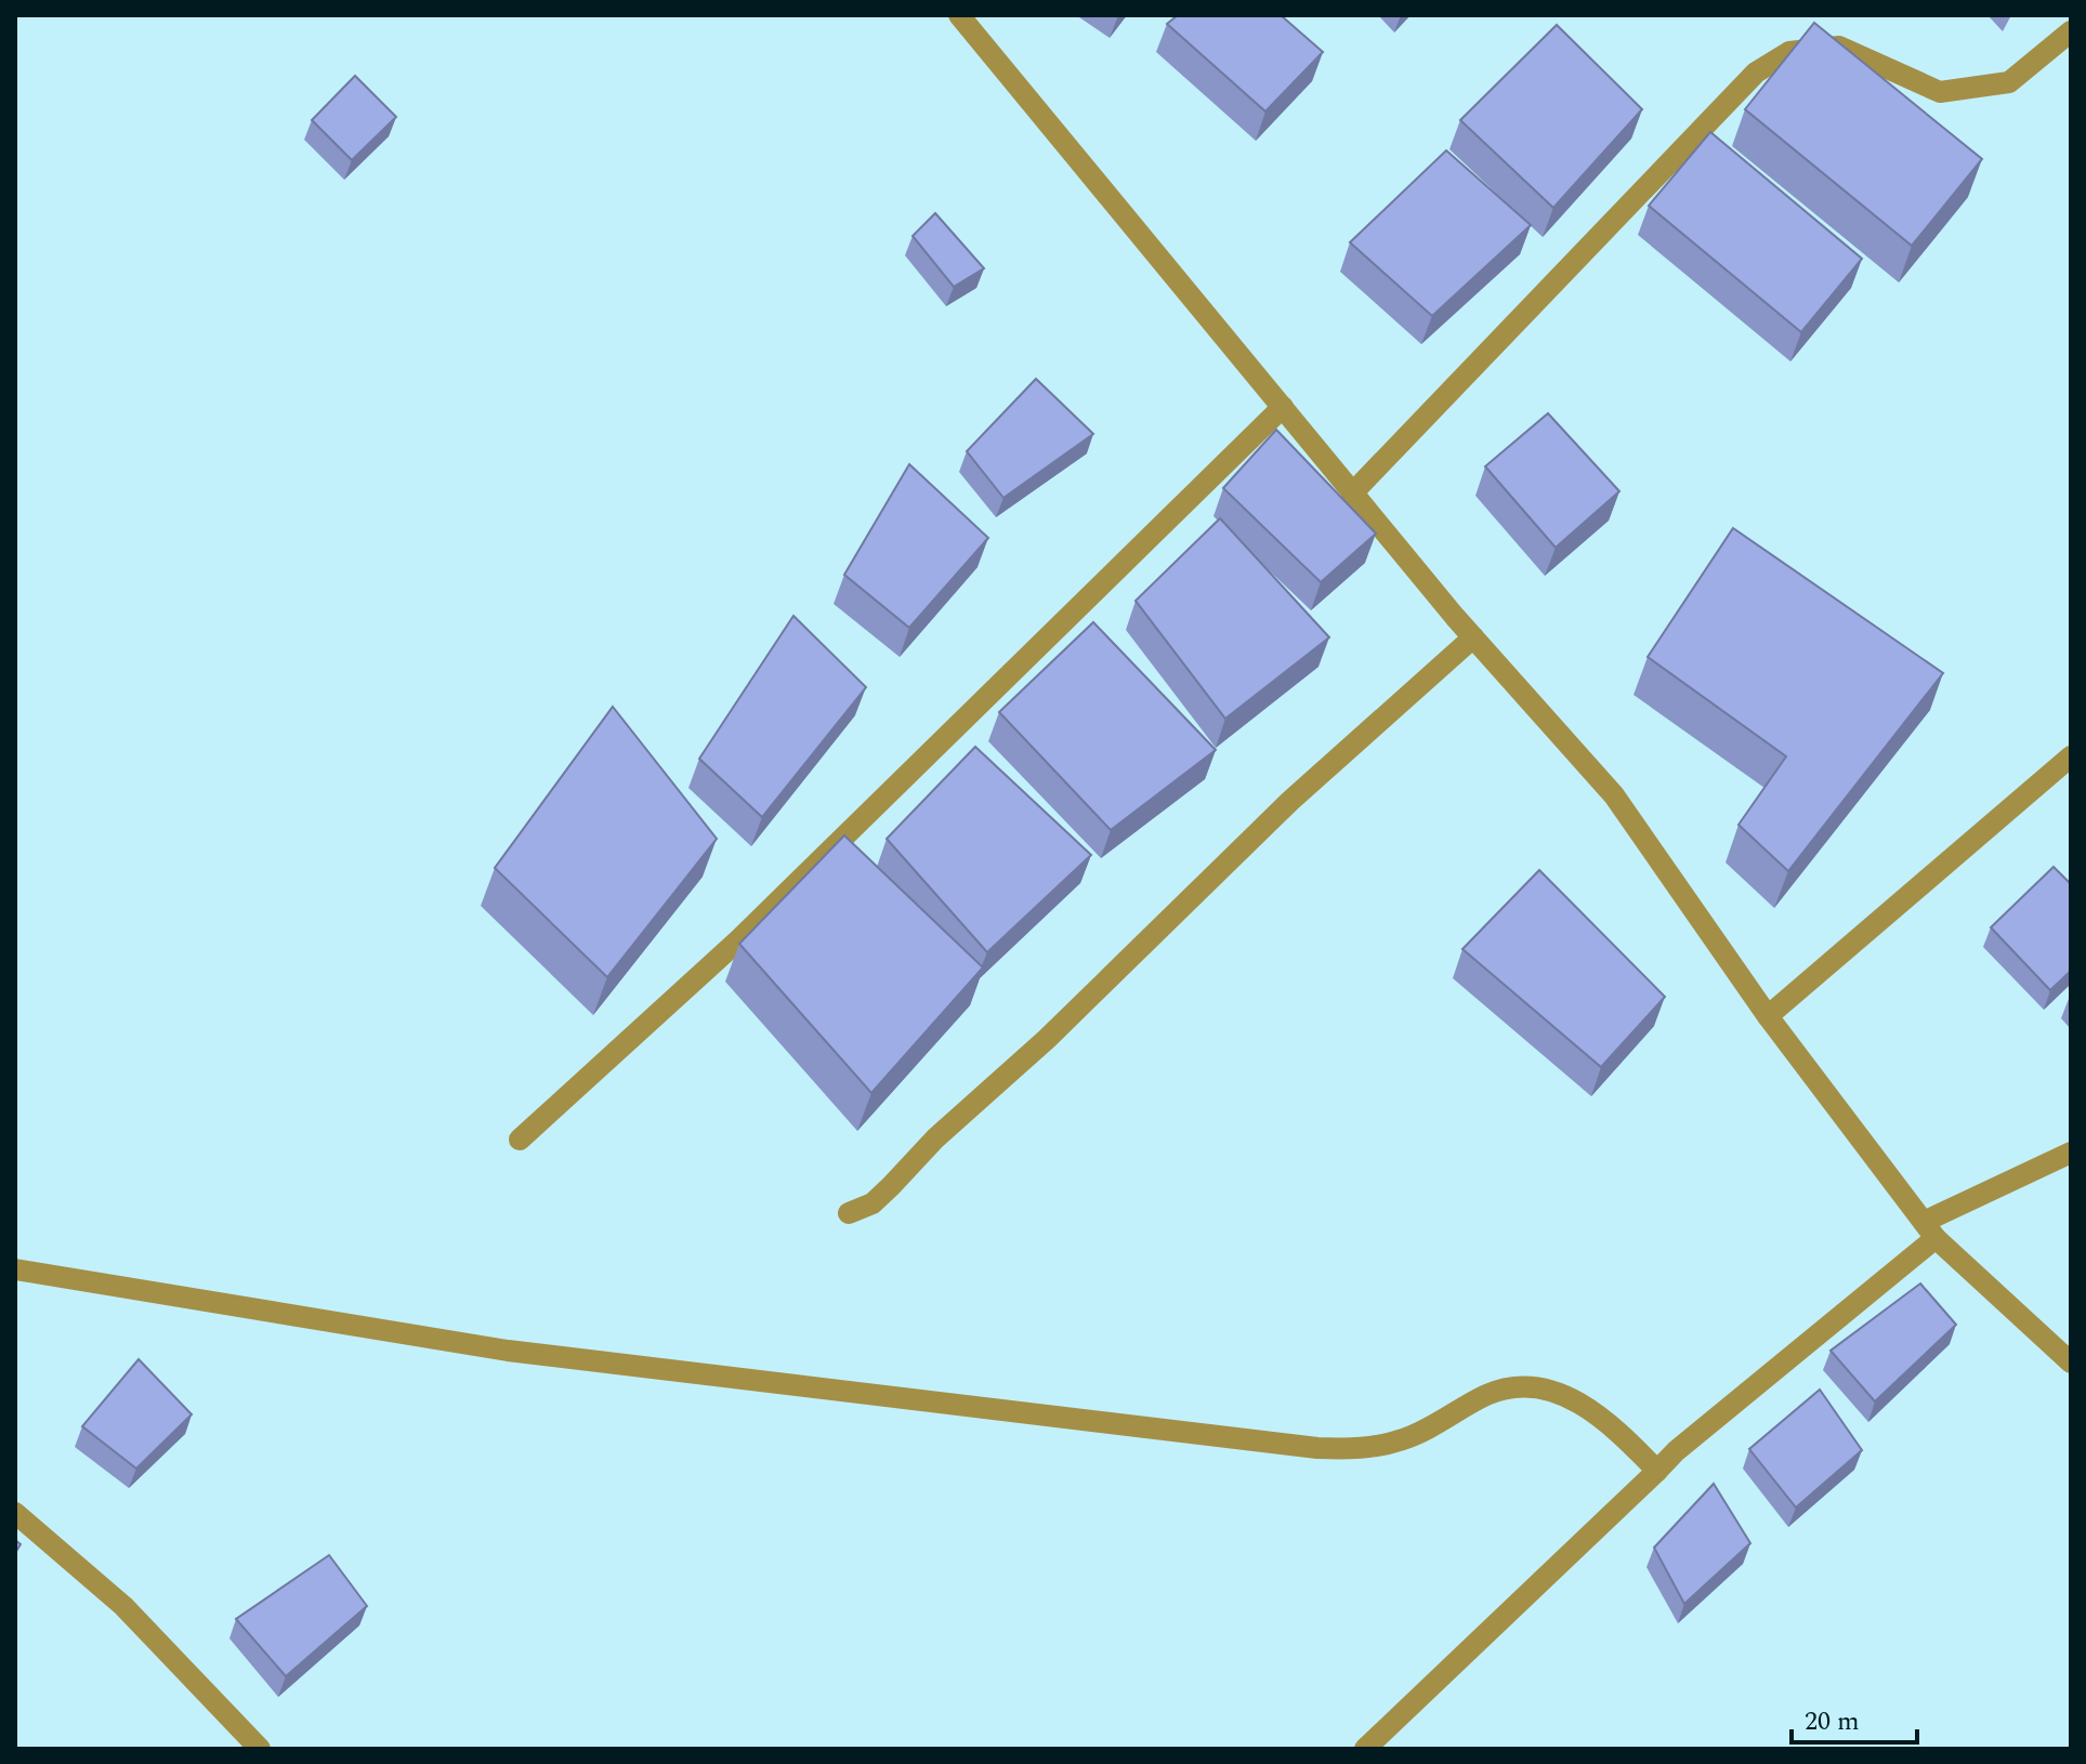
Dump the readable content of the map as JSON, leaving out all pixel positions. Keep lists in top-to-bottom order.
{
  "scale_bar": "20 m"
}
